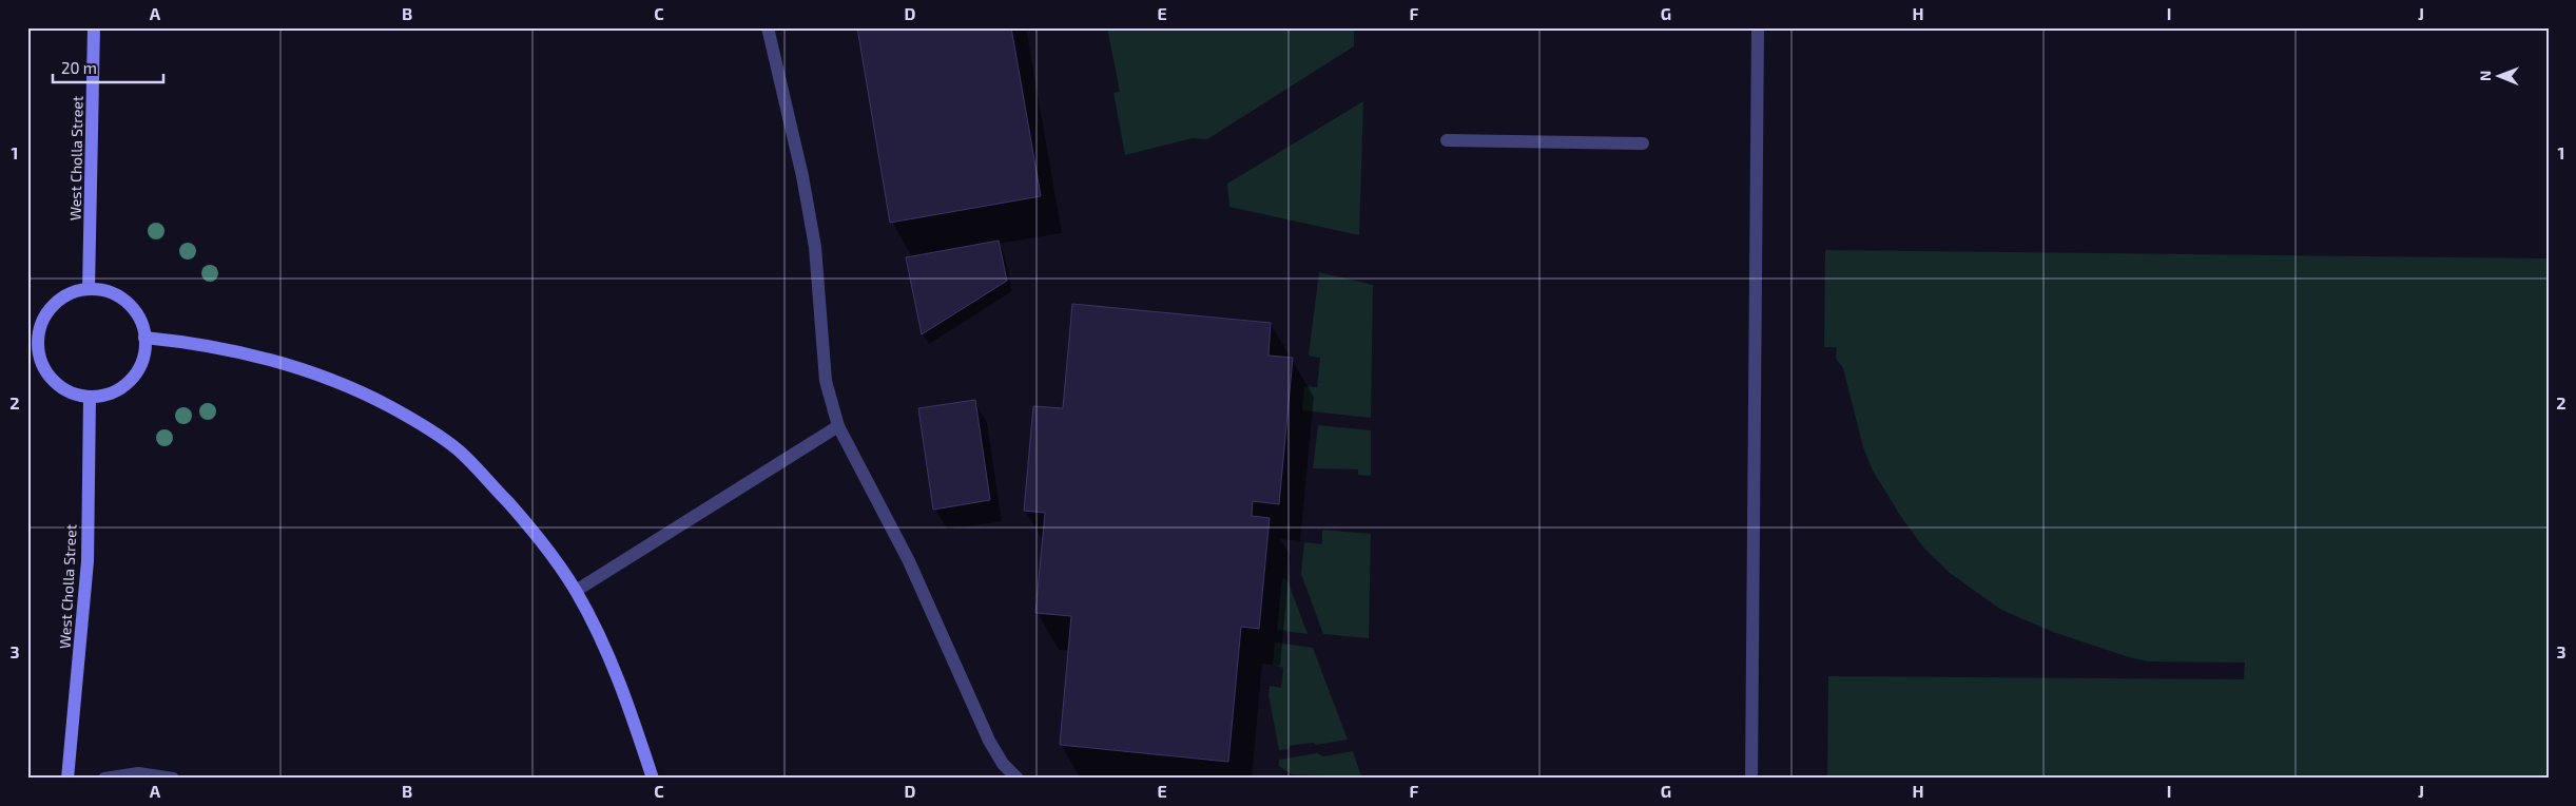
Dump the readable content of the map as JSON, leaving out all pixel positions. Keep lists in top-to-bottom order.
{
  "streets": {
    "street": ["West Cholla Street"]
  },
  "scale_bar": "20 m",
  "north": "left",
  "grid": {
    "columns": [
      "A",
      "B",
      "C",
      "D",
      "E",
      "F",
      "G",
      "H",
      "I",
      "J"
    ],
    "rows": ["1", "2", "3"]
  }
}
